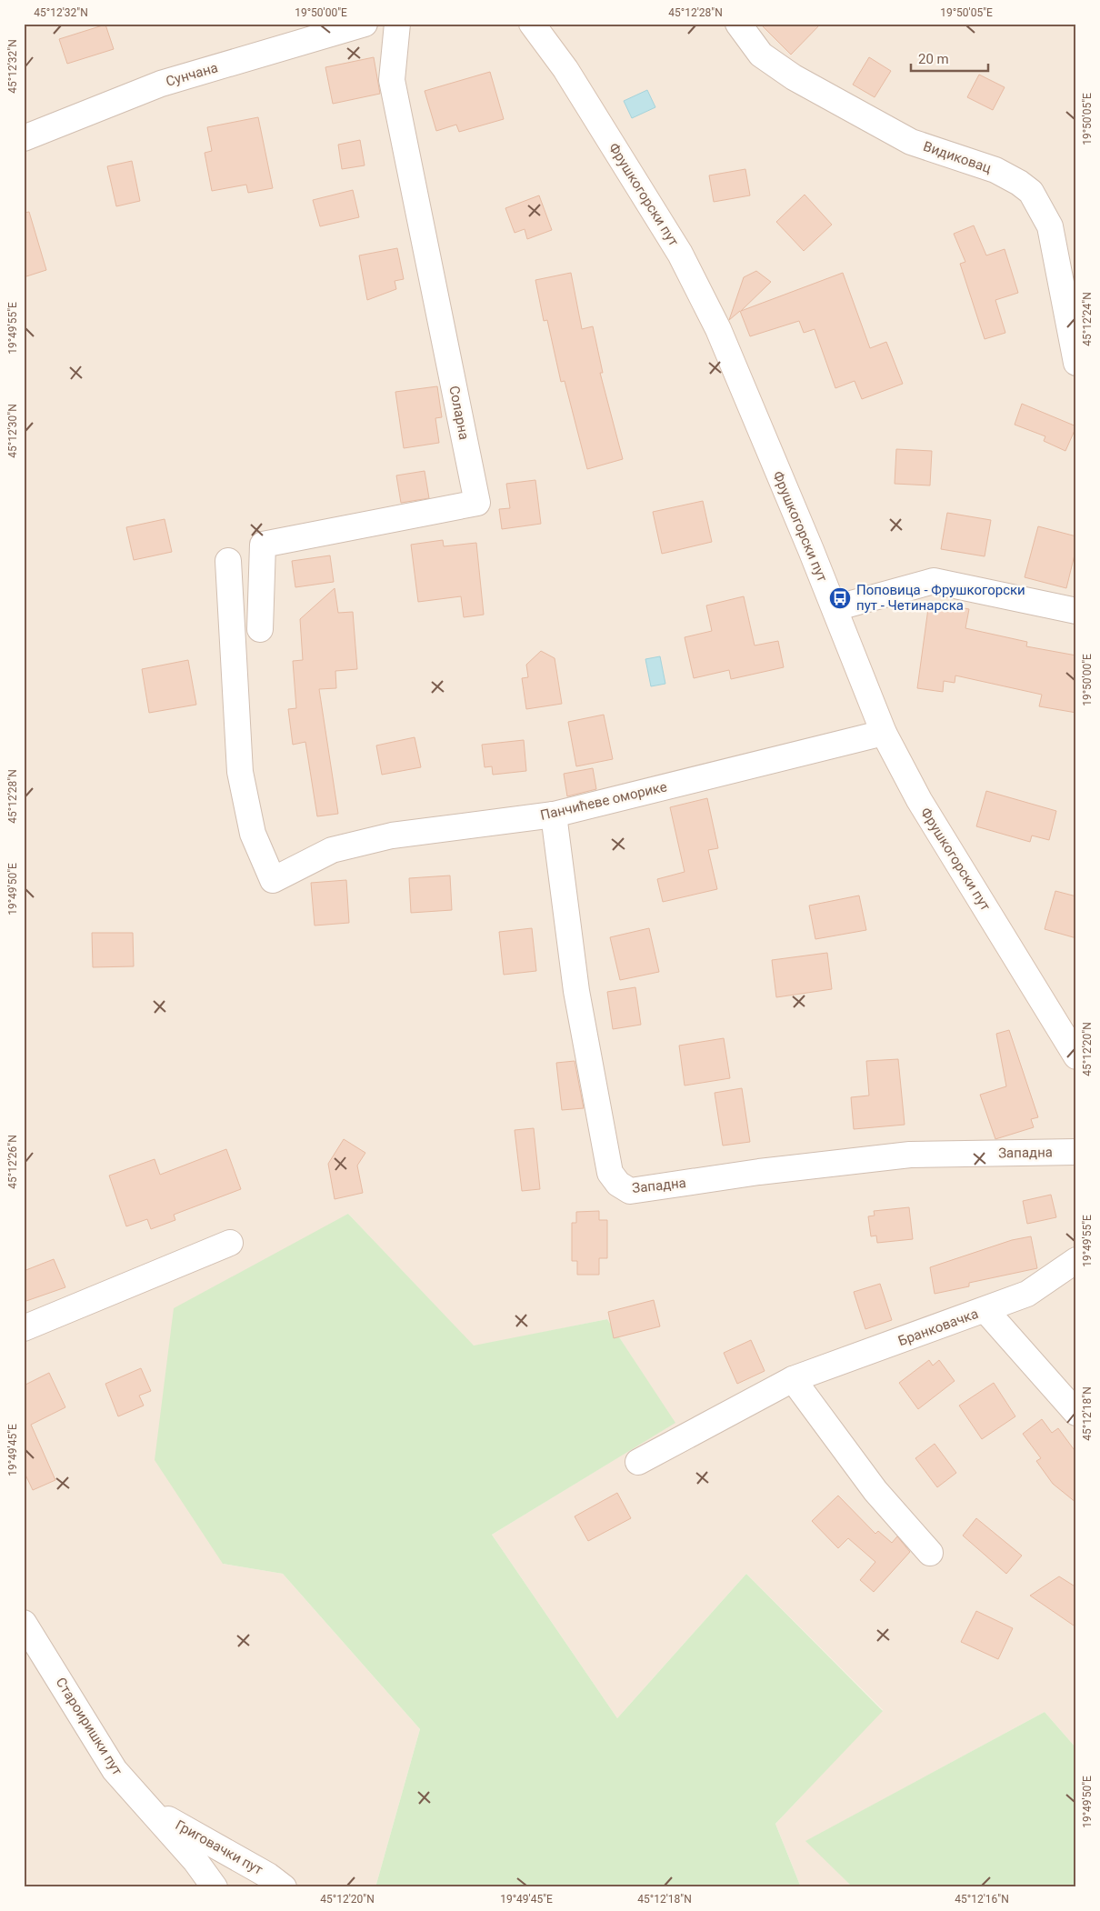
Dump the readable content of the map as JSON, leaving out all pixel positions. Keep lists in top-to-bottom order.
{
  "streets": {
    "street": [
      "Сунчана",
      "Видиковац",
      "Фрушкогорски пут",
      "Соларна",
      "Панчићеве оморике",
      "Западна",
      "Бранковачка",
      "Староиришки пут",
      "Григовачки пут"
    ]
  },
  "crossings": [
    ["Фрушкогорски пут", "Панчићеве оморике"],
    ["Панчићеве оморике", "Западна"],
    ["Староиришки пут", "Григовачки пут"]
  ],
  "places": {
    "bus stop": ["Поповица - Фрушкогорски пут - Четинарска"]
  },
  "scale_bar": "20 m",
  "coordinates": [
    "45°12'32\"N",
    "19°50'00\"E",
    "45°12'28\"N",
    "19°50'05\"E",
    "45°12'24\"N",
    "19°49'55\"E",
    "45°12'30\"N",
    "19°49'50\"E",
    "45°12'20\"N",
    "45°12'26\"N",
    "45°12'18\"N",
    "19°49'45\"E",
    "45°12'16\"N"
  ]
}
